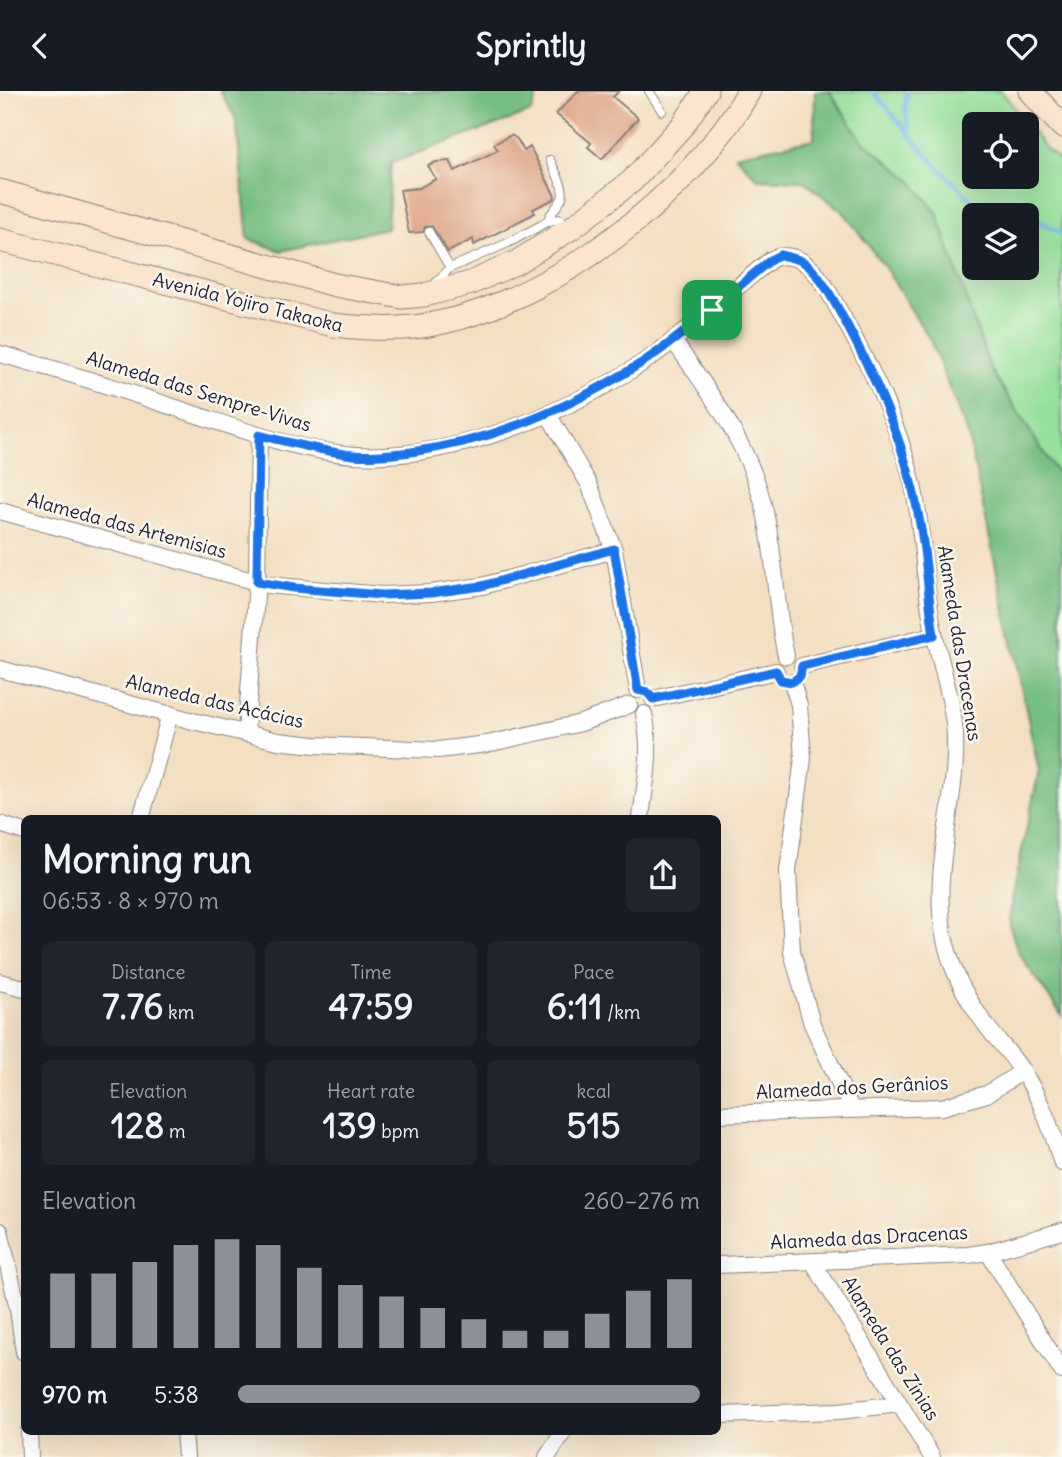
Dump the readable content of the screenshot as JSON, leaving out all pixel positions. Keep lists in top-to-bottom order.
{
  "streets": {
    "main road": ["Avenida Yojiro Takaoka"],
    "street": [
      "Alameda das Sempre-Vivas",
      "Alameda das Artemisias",
      "Alameda das Dracenas",
      "Alameda das Acácias",
      "Alameda dos Gerânios",
      "Alameda das Zínias"
    ]
  },
  "crossings": [
    ["Alameda das Sempre-Vivas", "Alameda das Dracenas"],
    ["Alameda das Dracenas", "Alameda dos Gerânios"],
    ["Alameda das Dracenas", "Alameda das Zínias"]
  ],
  "page": {
    "header": "Sprintly",
    "heading": ["Morning run", "06:53 · 8 × 970 m"],
    "stats": [
      ["Distance", "7.76 km"],
      ["Time", "47:59"],
      ["Pace", "6:11 /km"],
      ["Elevation", "128 m"],
      ["Heart rate", "139 bpm"],
      ["kcal", "515"]
    ],
    "chart": ["Elevation", "260–276 m"],
    "list": [
      {
        "name": "970 m",
        "note": "5:38"
      }
    ]
  }
}
